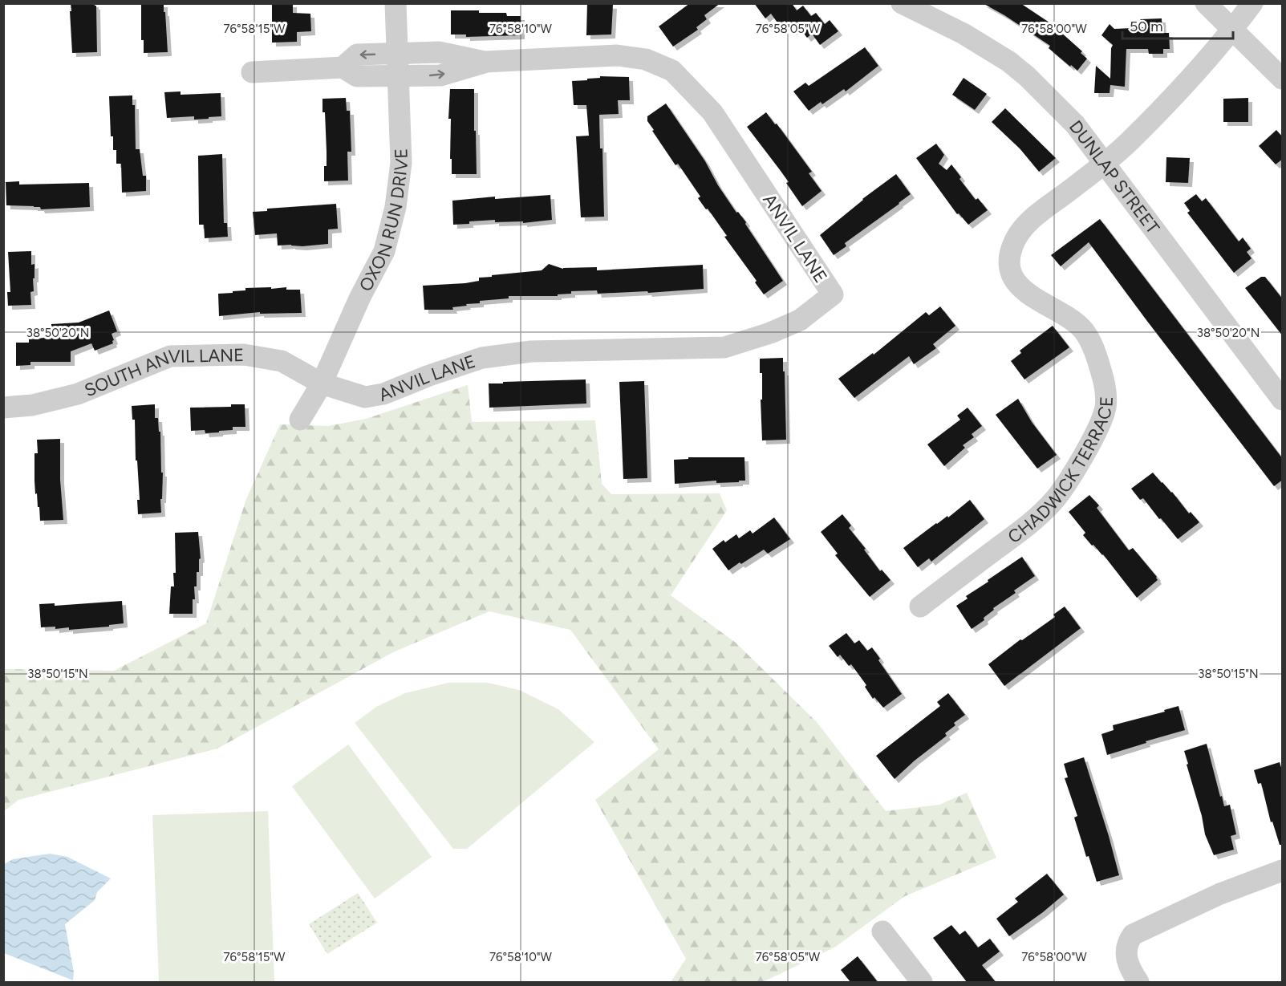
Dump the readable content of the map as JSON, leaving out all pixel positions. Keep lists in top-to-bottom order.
{
  "streets": {
    "street": [
      "DUNLAP STREET",
      "OXON RUN DRIVE",
      "ANVIL LANE",
      "SOUTH ANVIL LANE",
      "CHADWICK TERRACE"
    ]
  },
  "crossings": [
    ["DUNLAP STREET", "CHADWICK TERRACE"],
    ["OXON RUN DRIVE", "ANVIL LANE"],
    ["OXON RUN DRIVE", "SOUTH ANVIL LANE"],
    ["ANVIL LANE", "SOUTH ANVIL LANE"]
  ],
  "scale_bar": "50 m",
  "coordinates": [
    "76°58'15\"W",
    "76°58'10\"W",
    "76°58'05\"W",
    "76°58'00\"W",
    "38°50'20\"N",
    "38°50'15\"N"
  ]
}
